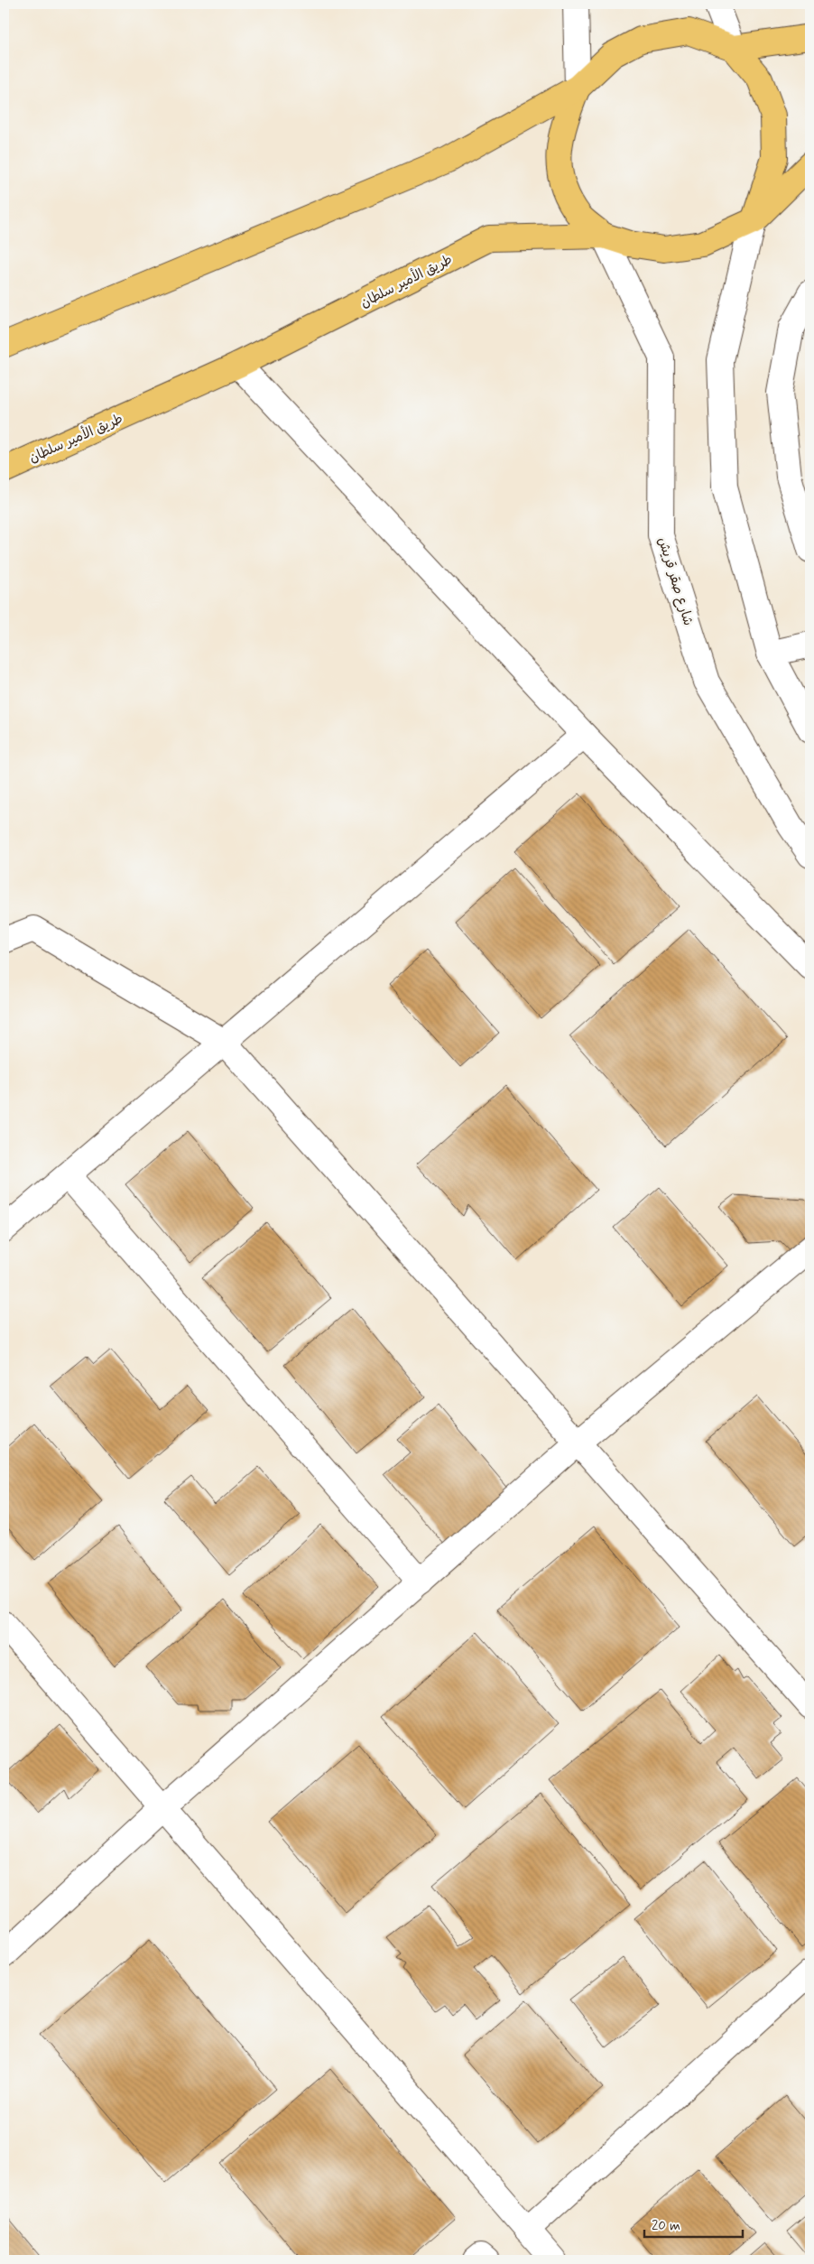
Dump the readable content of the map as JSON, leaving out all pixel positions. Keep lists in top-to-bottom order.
{
  "streets": {
    "main road": ["طريق الأمير سلطان"],
    "street": ["شارع صقر قريش"]
  },
  "crossings": [
    ["طريق الأمير سلطان", "شارع صقر قريش"]
  ],
  "scale_bar": "20 m"
}
